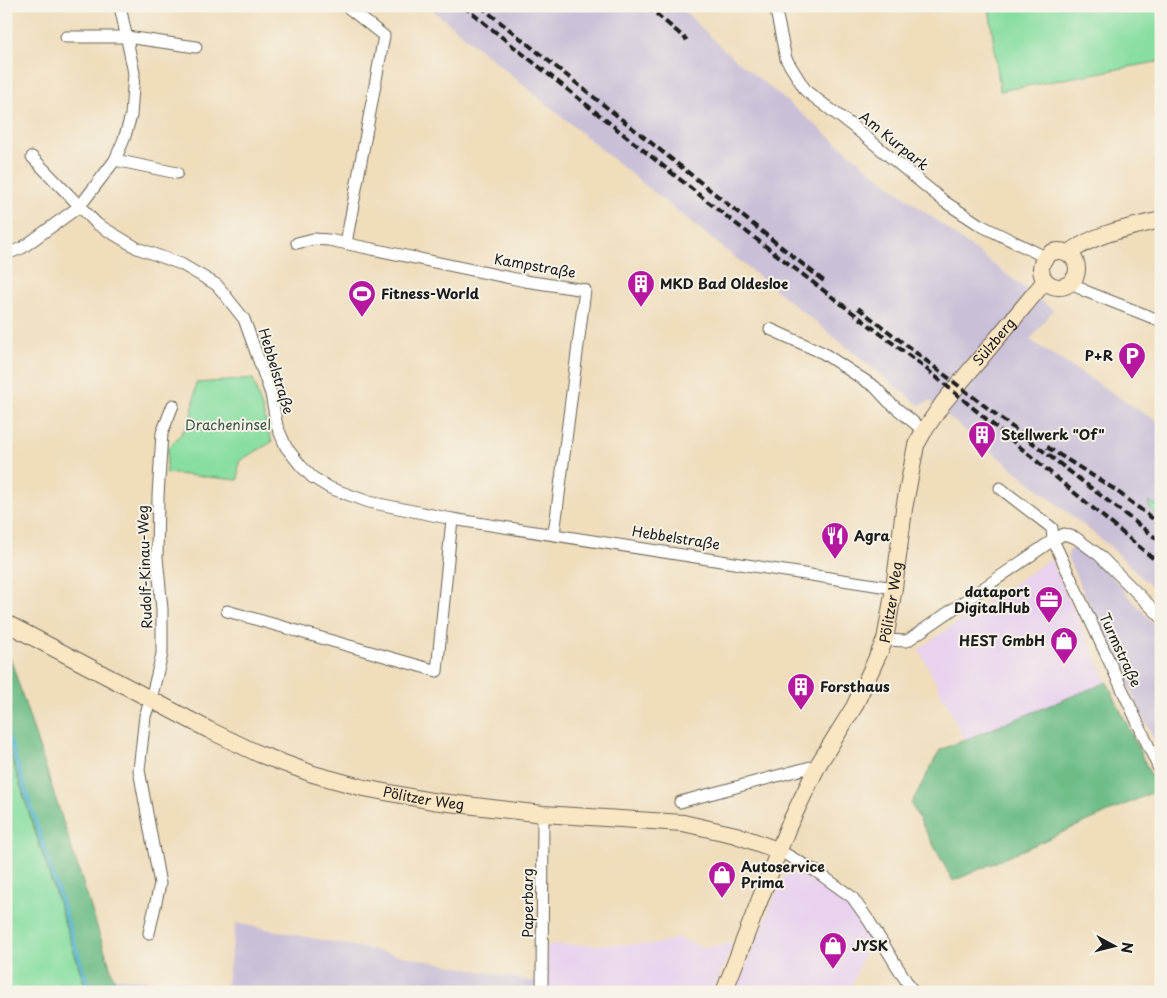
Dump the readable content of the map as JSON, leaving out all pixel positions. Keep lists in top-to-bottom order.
{
  "streets": {
    "main road": ["Sülzberg", "Pölitzer Weg"],
    "street": [
      "Am Kurpark",
      "Kampstraße",
      "Hebbelstraße",
      "Rudolf-Kinau-Weg",
      "Turmstraße",
      "Paperbarg"
    ]
  },
  "crossings": [
    ["Am Kurpark", "Sülzberg"],
    ["Kampstraße", "Hebbelstraße"],
    ["Sülzberg", "Pölitzer Weg"],
    ["Hebbelstraße", "Pölitzer Weg"],
    ["Rudolf-Kinau-Weg", "Pölitzer Weg"],
    ["Pölitzer Weg", "Paperbarg"]
  ],
  "parks": ["Dracheninsel"],
  "places": {
    "building": ["MKD Bad Oldesloe", "Stellwerk \"Of\"", "Forsthaus"],
    "sports": ["Fitness-World"],
    "parking": ["P+R"],
    "restaurant": ["Agra"],
    "office": ["dataport DigitalHub"],
    "shop": ["HEST GmbH", "Autoservice Prima", "JYSK"]
  },
  "north": "right"
}
